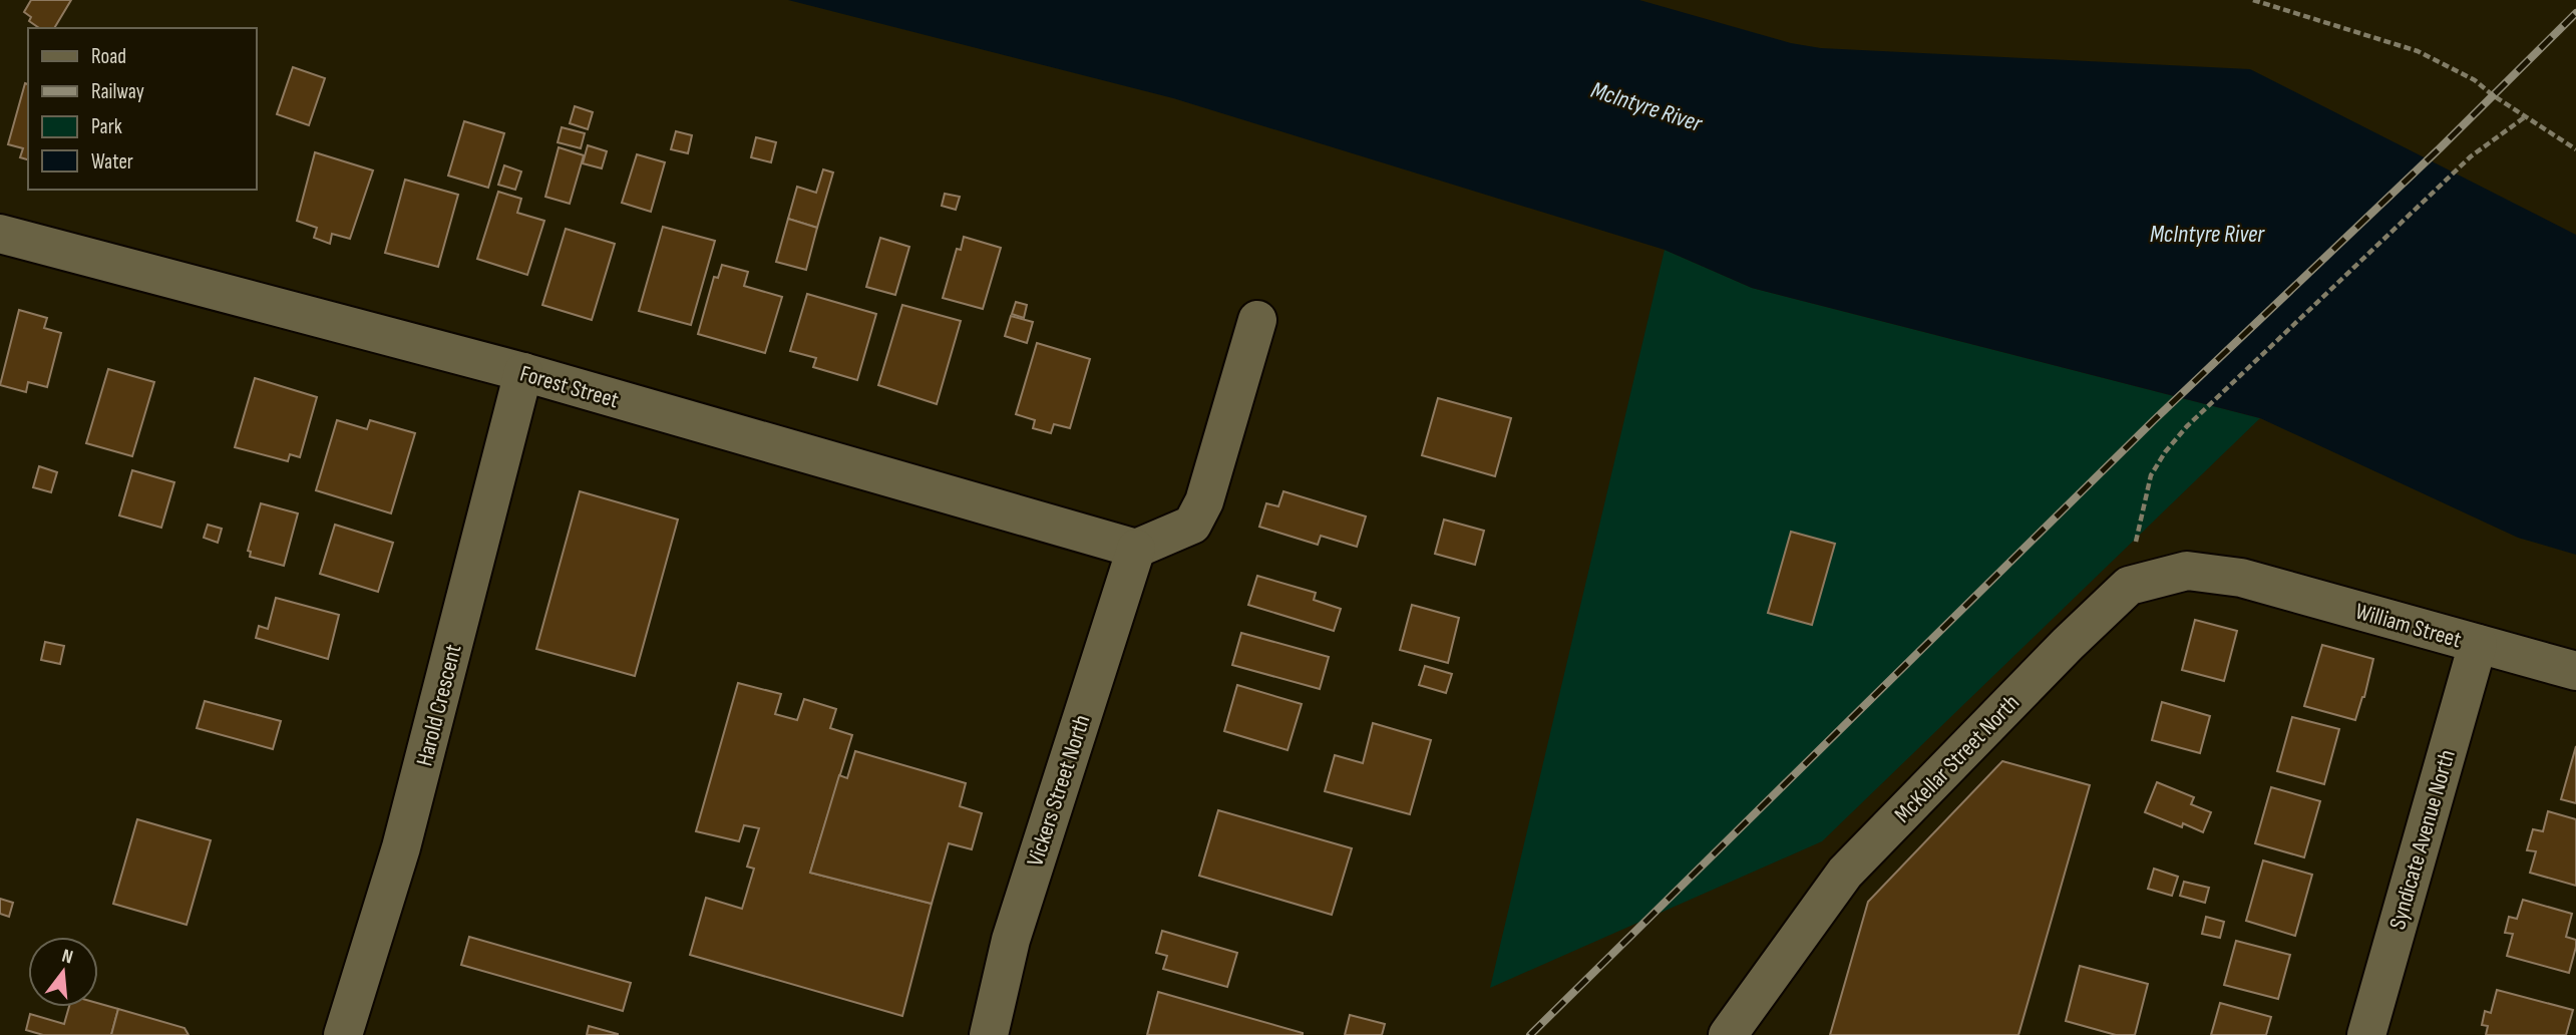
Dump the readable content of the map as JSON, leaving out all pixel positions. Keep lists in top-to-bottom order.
{
  "streets": {
    "street": [
      "Forest Street",
      "William Street",
      "Harold Crescent",
      "McKellar Street North",
      "Vickers Street North",
      "Syndicate Avenue North"
    ]
  },
  "crossings": [
    ["Forest Street", "Harold Crescent"],
    ["Forest Street", "Vickers Street North"],
    ["William Street", "McKellar Street North"],
    ["William Street", "Syndicate Avenue North"]
  ],
  "water": ["McIntyre River"],
  "legend": [
    "Road",
    "Railway",
    "Park",
    "Water"
  ],
  "north": "top"
}
